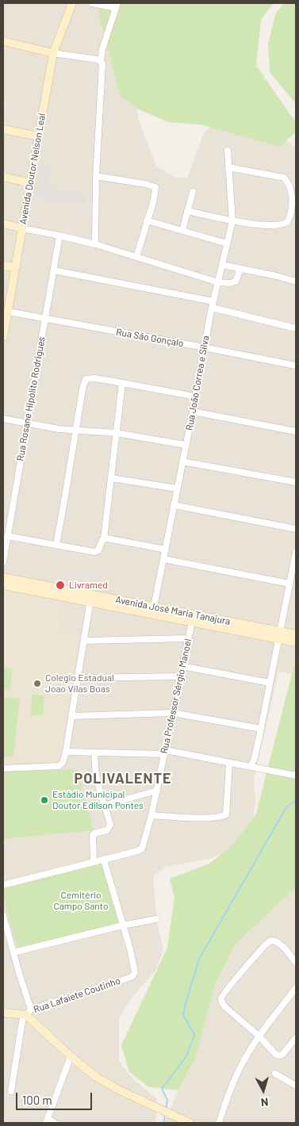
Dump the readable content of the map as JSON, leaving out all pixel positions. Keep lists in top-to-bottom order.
{
  "streets": {
    "street": [
      "Avenida Doutor Nelson Leal",
      "Rua São Gonçalo",
      "Rua João Correa e Silva",
      "Rua Rosane Hipólito Rodrigues",
      "Avenida José Maria Tanajura",
      "Rua Professor Sérgio Manoel",
      "Rua Lafaiete Coutinho"
    ]
  },
  "crossings": [
    ["Avenida Doutor Nelson Leal", "Rua São Gonçalo"],
    ["Rua São Gonçalo", "Rua João Correa e Silva"],
    ["Rua São Gonçalo", "Rua Rosane Hipólito Rodrigues"],
    ["Rua João Correa e Silva", "Avenida José Maria Tanajura"],
    ["Avenida José Maria Tanajura", "Rua Professor Sérgio Manoel"]
  ],
  "districts": ["POLIVALENTE"],
  "parks": ["Cemitério Campo Santo"],
  "places": ["Livramed", "Colegio Estadual Joao Vilas Boas", "Estádio Municipal Doutor Edilson Pontes"],
  "scale_bar": "100 m",
  "north": "bottom"
}
